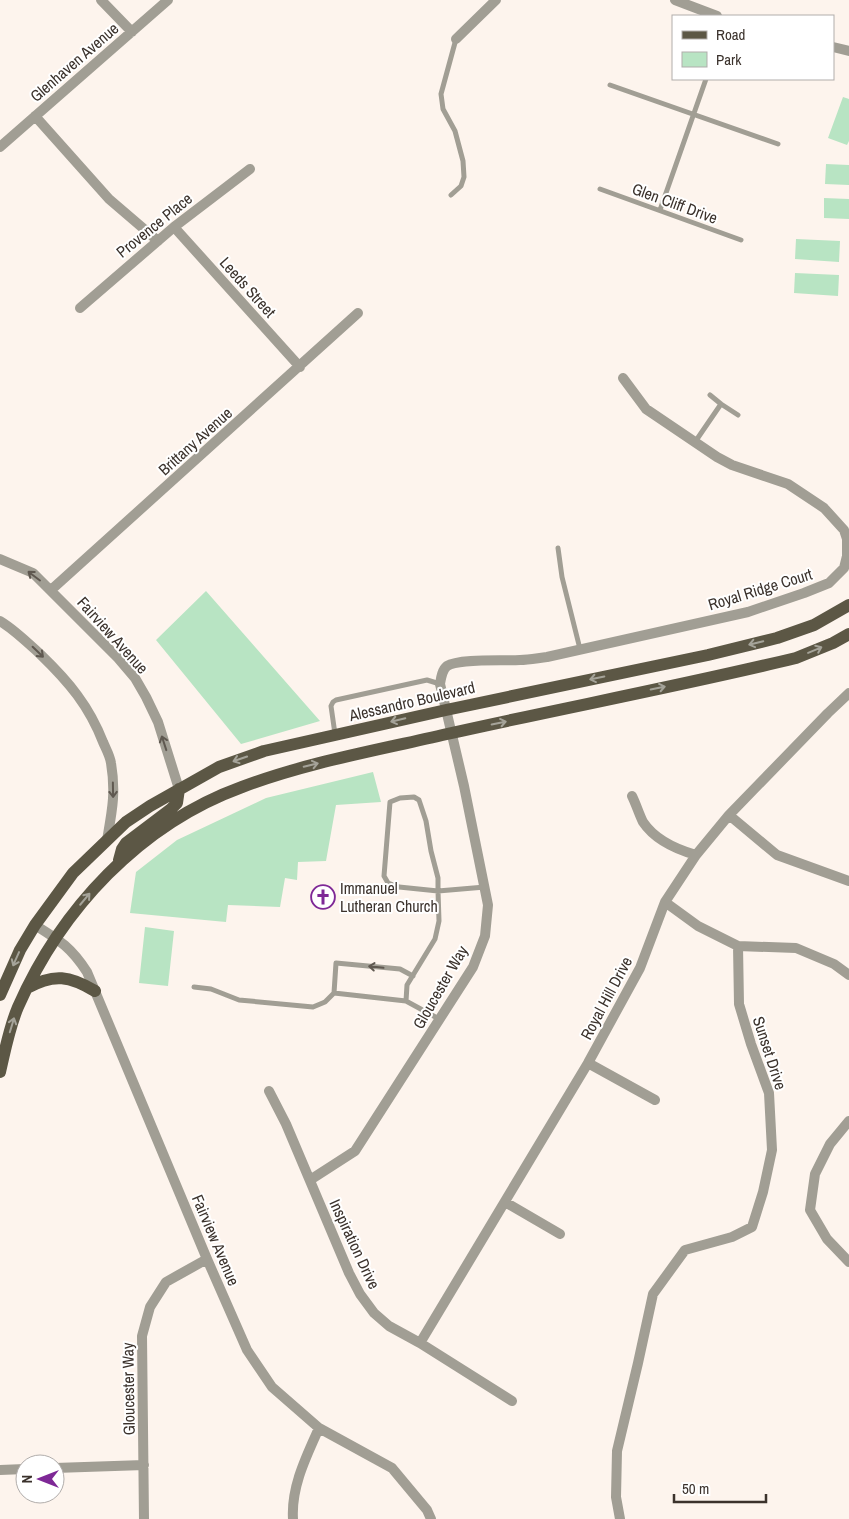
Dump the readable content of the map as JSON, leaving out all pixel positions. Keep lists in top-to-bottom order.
{
  "streets": {
    "main road": ["Alessandro Boulevard"],
    "street": [
      "Glenhaven Avenue",
      "Provence Place",
      "Leeds Street",
      "Brittany Avenue",
      "Royal Ridge Court",
      "Fairview Avenue",
      "Gloucester Way",
      "Royal Hill Drive",
      "Sunset Drive",
      "Inspiration Drive"
    ],
    "lane": ["Glen Cliff Drive"]
  },
  "crossings": [
    ["Provence Place", "Leeds Street"],
    ["Leeds Street", "Brittany Avenue"],
    ["Brittany Avenue", "Fairview Avenue"],
    ["Fairview Avenue", "Alessandro Boulevard"],
    ["Fairview Avenue", "Gloucester Way"],
    ["Alessandro Boulevard", "Gloucester Way"],
    ["Gloucester Way", "Inspiration Drive"],
    ["Royal Hill Drive", "Inspiration Drive"]
  ],
  "places": {
    "church": ["Immanuel Lutheran Church"]
  },
  "legend": ["Road", "Park"],
  "scale_bar": "50 m",
  "north": "left"
}
